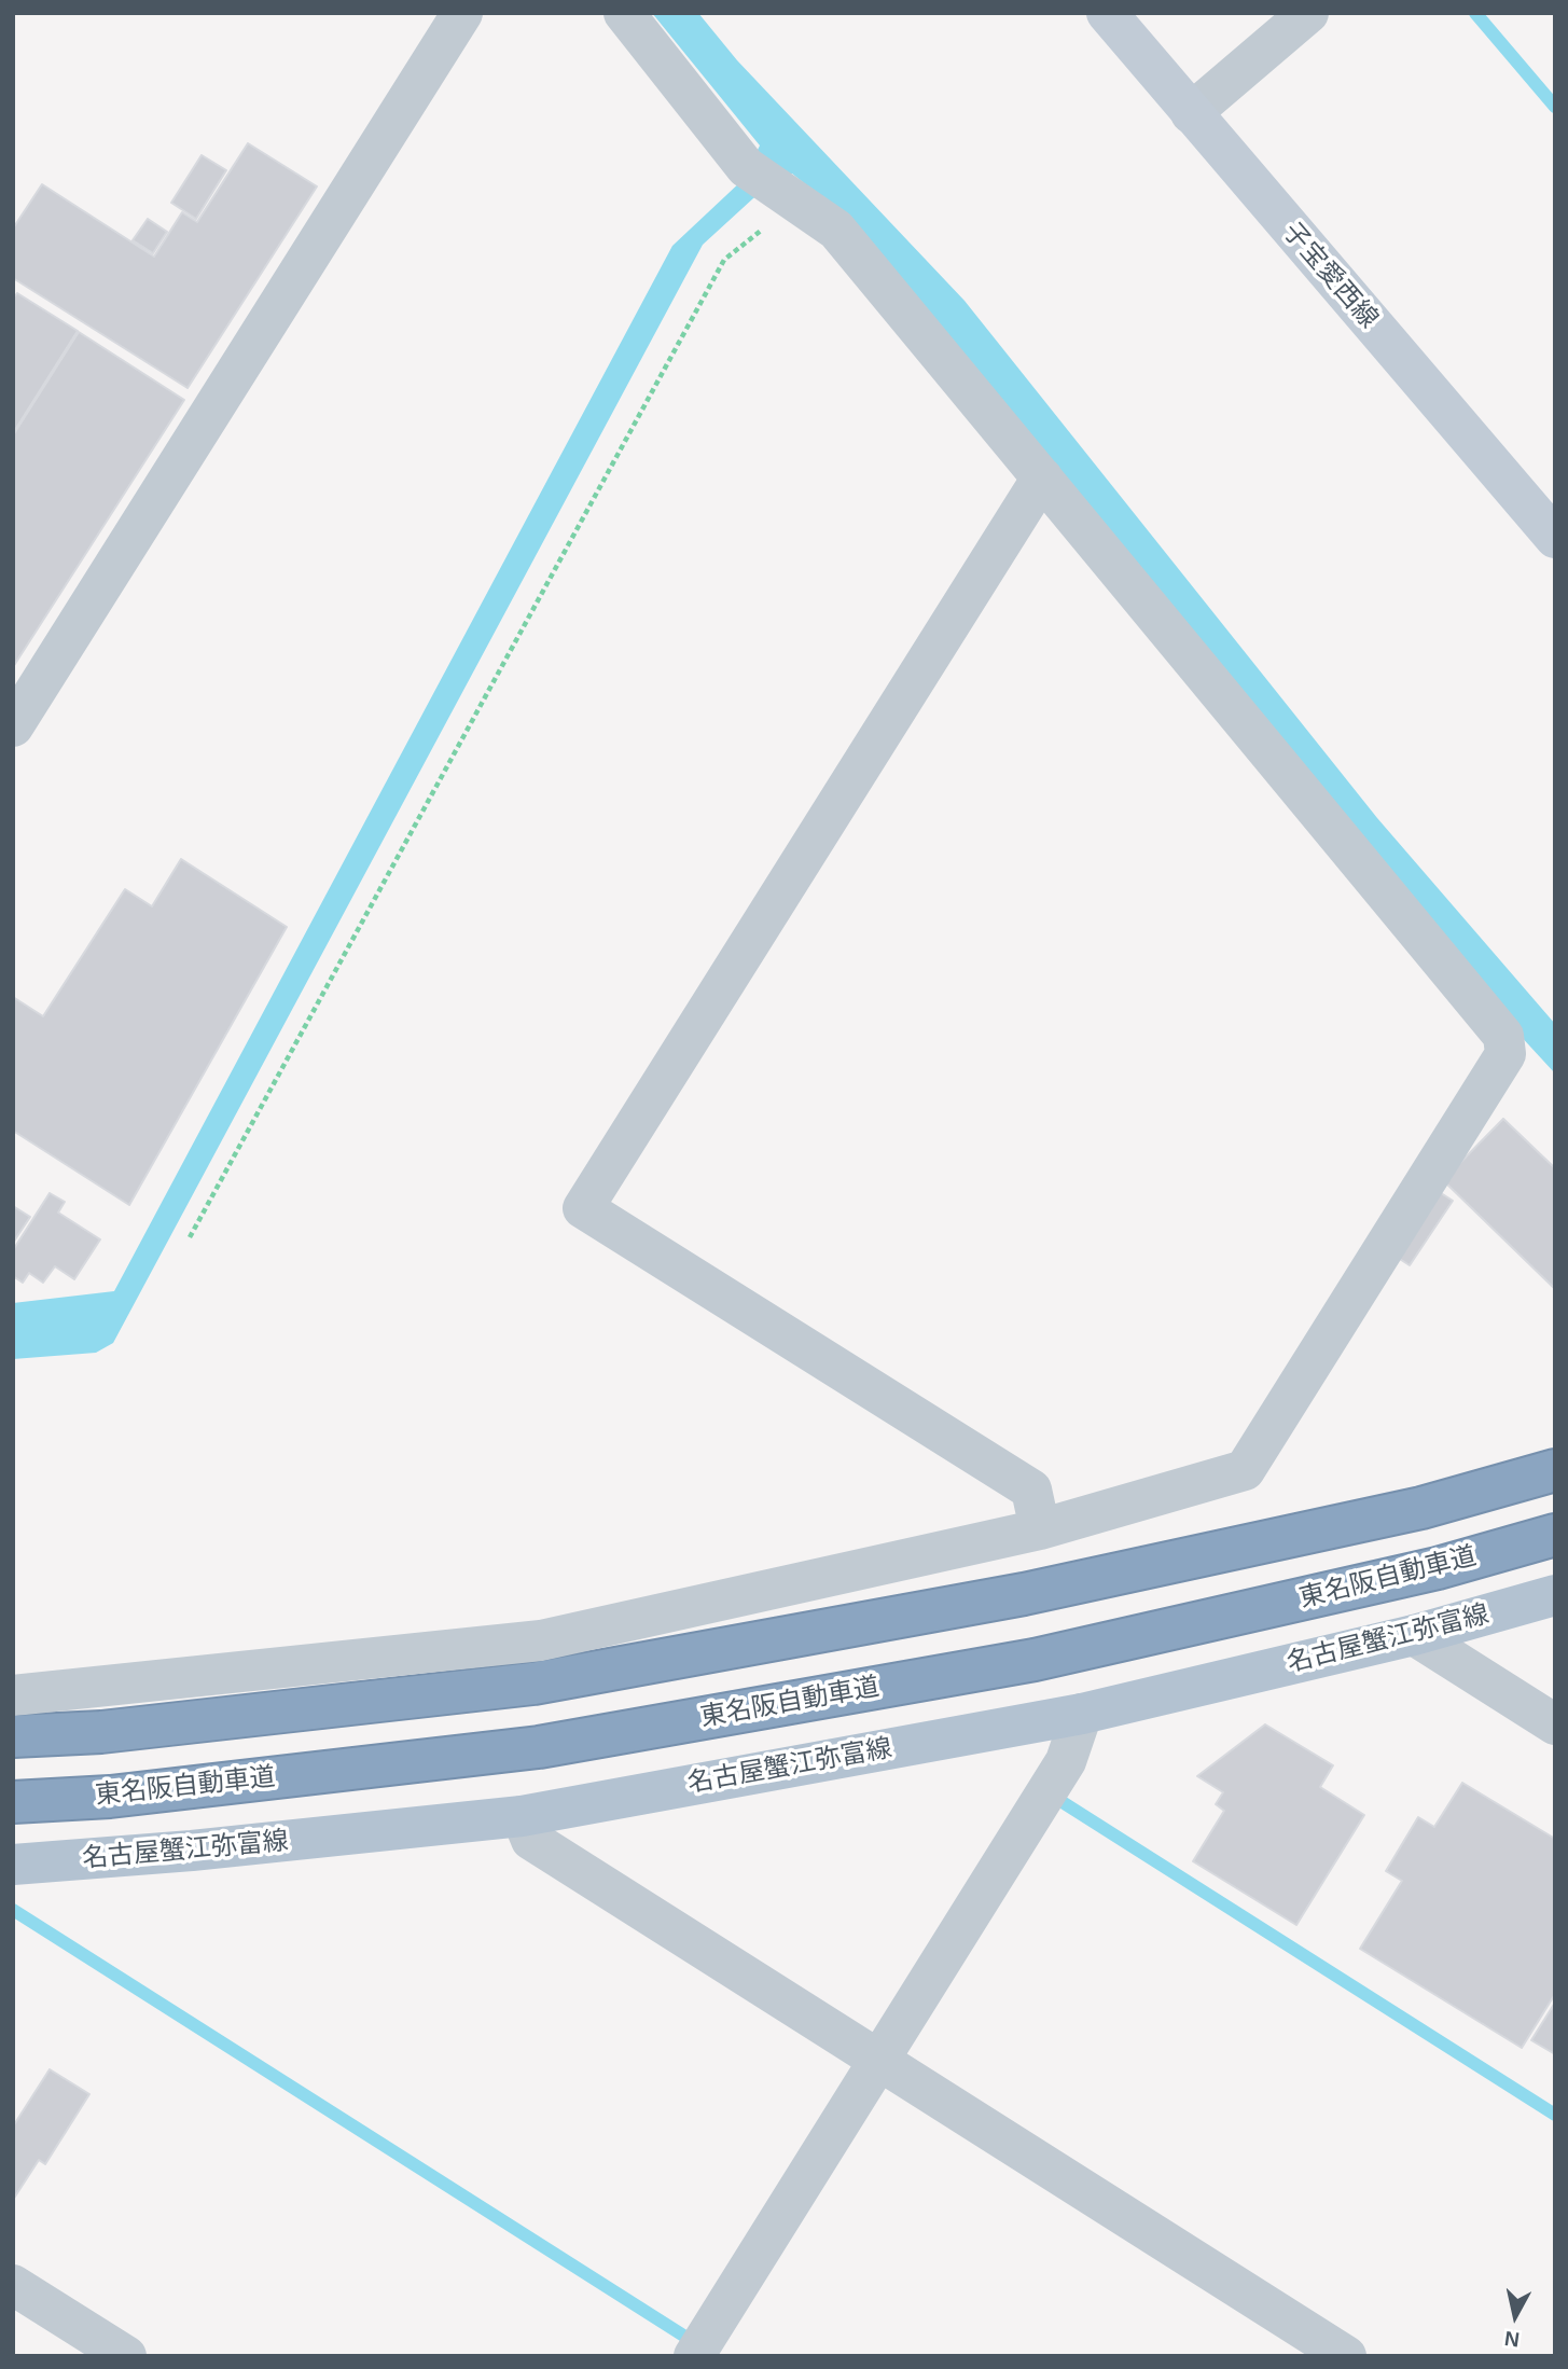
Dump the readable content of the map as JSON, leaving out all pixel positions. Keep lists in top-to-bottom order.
{
  "streets": {
    "highway": ["東名阪自動車道"],
    "main road": ["子宝愛西線", "名古屋蟹江弥富線"]
  },
  "north": "bottom"
}
